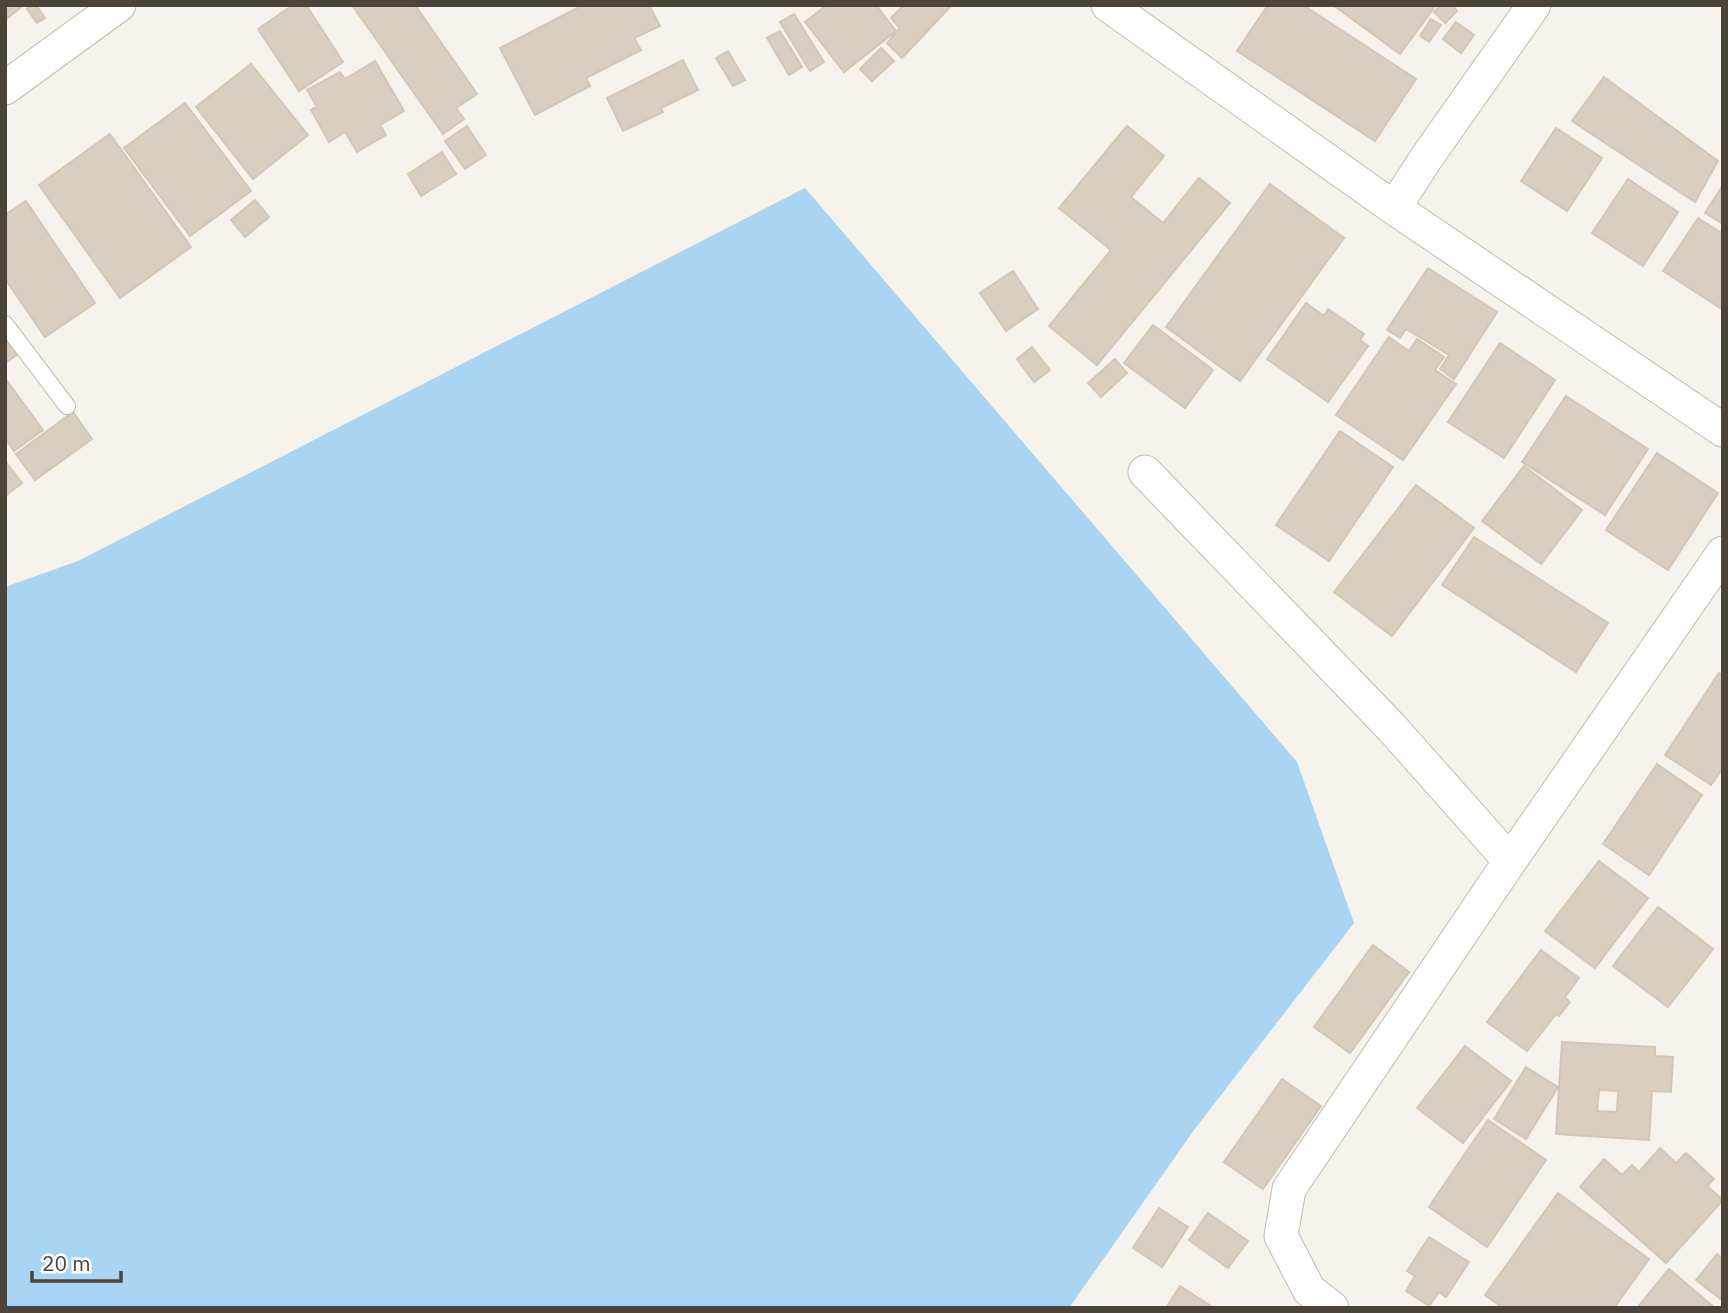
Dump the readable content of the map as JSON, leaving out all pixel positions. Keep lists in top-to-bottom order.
{
  "scale_bar": "20 m"
}
